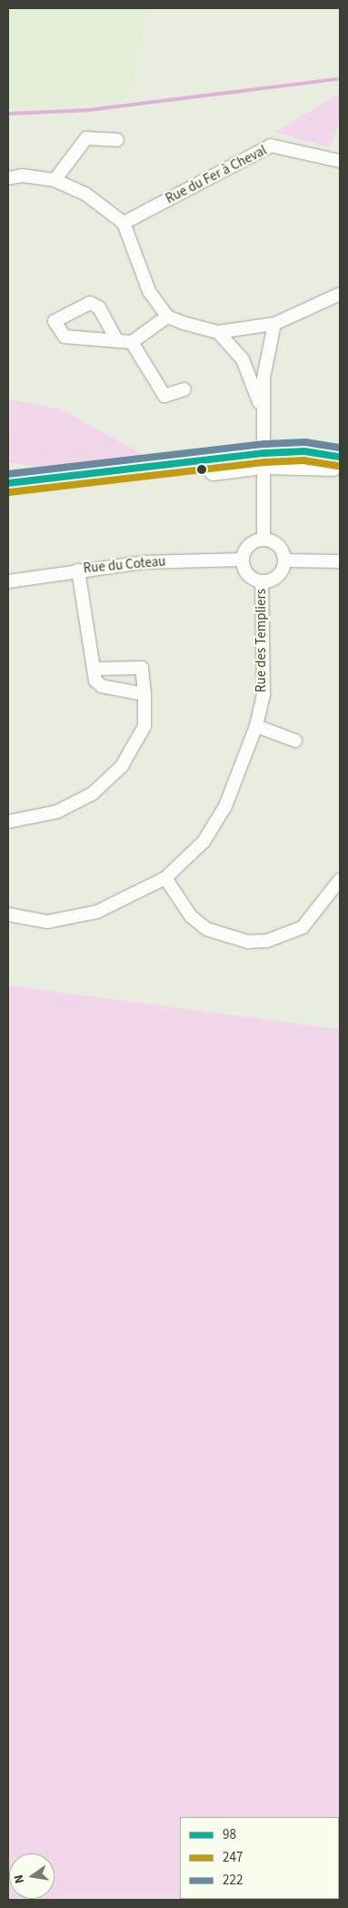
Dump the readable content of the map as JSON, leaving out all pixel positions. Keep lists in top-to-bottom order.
{
  "streets": {
    "street": ["Rue du Fer à Cheval", "Rue du Coteau", "Rue des Templiers"]
  },
  "crossings": [
    ["Rue du Coteau", "Rue des Templiers"]
  ],
  "lines": ["transit line 222", "transit line 98", "transit line 247"],
  "legend": ["98", "247", "222"],
  "north": "left"
}
